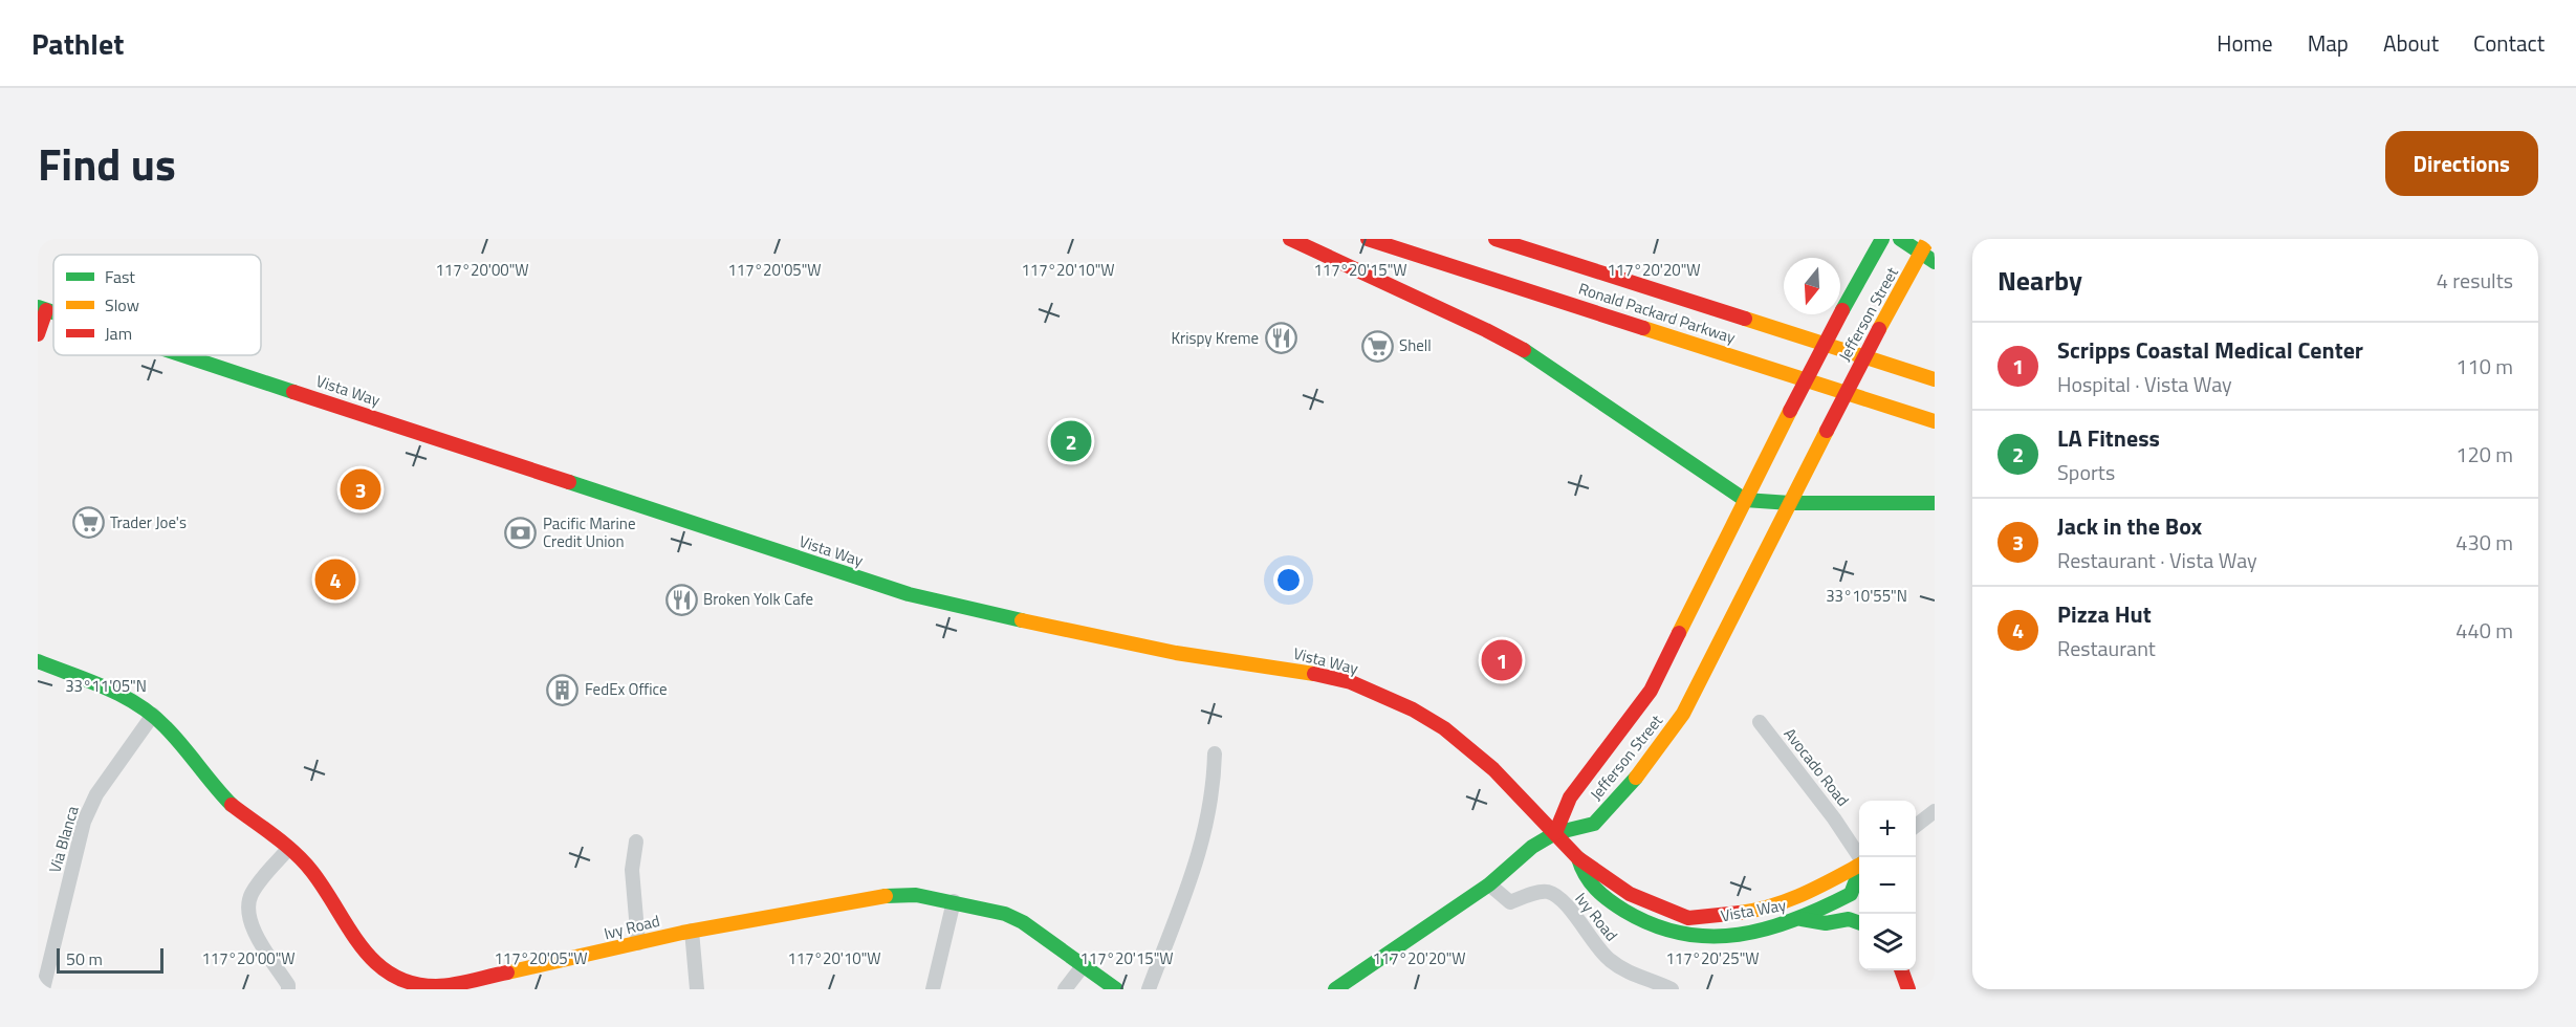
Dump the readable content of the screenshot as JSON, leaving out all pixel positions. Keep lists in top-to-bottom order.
{
  "streets": {
    "main road": [
      "Ronald Packard Parkway",
      "Jefferson Street",
      "Vista Way",
      "Ivy Road"
    ],
    "street": ["Avocado Road", "Via Blanca"]
  },
  "crossings": [
    ["Jefferson Street", "Vista Way"],
    ["Via Blanca", "Ivy Road"]
  ],
  "places": {
    "restaurant": ["Krispy Kreme", "Broken Yolk Cafe"],
    "supermarket": ["Shell", "Trader Joe's"],
    "bank": ["Pacific Marine Credit Union"],
    "building": ["FedEx Office"]
  },
  "legend": ["Fast", "Slow", "Jam"],
  "scale_bar": "50 m",
  "north": "bottom",
  "page": {
    "header": "Pathlet",
    "nav": [
      "Home",
      "Map",
      "About",
      "Contact"
    ],
    "title": "Find us",
    "buttons": "Directions",
    "heading": ["Nearby", "4 results"],
    "list": [
      {
        "mark": "1",
        "name": "Scripps Coastal Medical Center",
        "note": "Hospital · Vista Way",
        "value": "110 m"
      },
      {
        "mark": "2",
        "name": "LA Fitness",
        "note": "Sports",
        "value": "120 m"
      },
      {
        "mark": "3",
        "name": "Jack in the Box",
        "note": "Restaurant · Vista Way",
        "value": "430 m"
      },
      {
        "mark": "4",
        "name": "Pizza Hut",
        "note": "Restaurant",
        "value": "440 m"
      }
    ],
    "pins": [
      "2",
      "3",
      "4",
      "1"
    ],
    "map_buttons": ["+", "−"],
    "scale": "50 m"
  },
  "coordinates": [
    "117°20'00\"W",
    "117°20'05\"W",
    "117°20'10\"W",
    "117°20'15\"W",
    "117°20'20\"W",
    "33°10'55\"N",
    "33°11'05\"N",
    "117°20'25\"W"
  ]
}
